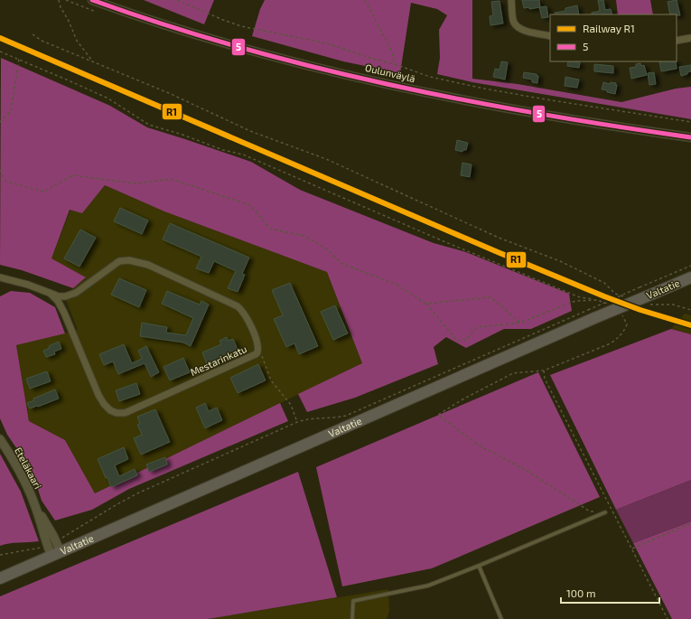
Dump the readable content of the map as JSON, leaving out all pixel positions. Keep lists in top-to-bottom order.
{
  "streets": {
    "highway": ["Valtatie"],
    "main road": ["Oulunväylä", "Eteläkaari"],
    "street": ["Mestarinkatu"]
  },
  "crossings": [
    ["Valtatie", "Eteläkaari"]
  ],
  "lines": ["transit line 5", "rail line R1"],
  "legend": ["Railway R1", "5"],
  "scale_bar": "100 m"
}
